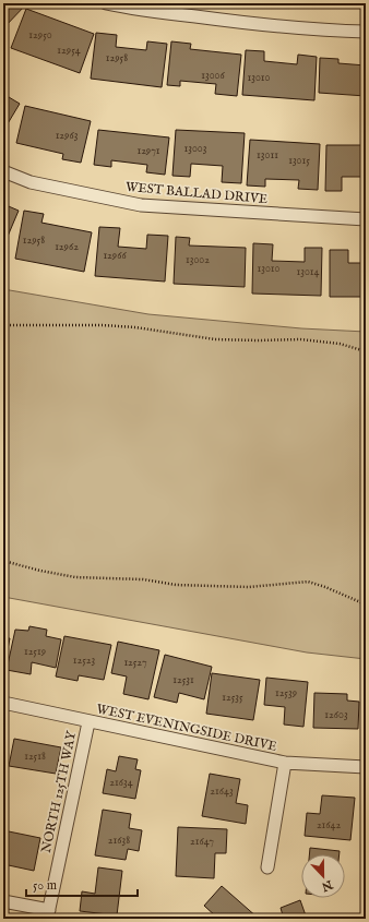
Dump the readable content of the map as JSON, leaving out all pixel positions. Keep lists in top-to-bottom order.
{
  "streets": {
    "street": ["WEST BALLAD DRIVE", "WEST EVENINGSIDE DRIVE", "NORTH 125TH WAY"]
  },
  "crossings": [
    ["WEST EVENINGSIDE DRIVE", "NORTH 125TH WAY"]
  ],
  "house_numbers": [
    "12950",
    "12954",
    "12958",
    "13006",
    "13010",
    "12963",
    "13003",
    "12971",
    "13011",
    "13015",
    "12958",
    "12962",
    "12966",
    "13002",
    "13010",
    "13014",
    "12519",
    "12523",
    "12527",
    "12531",
    "12539",
    "12535",
    "12603",
    "12518",
    "21634",
    "21643",
    "21642",
    "21638",
    "21647"
  ],
  "scale_bar": "50 m",
  "north": "bottom"
}
